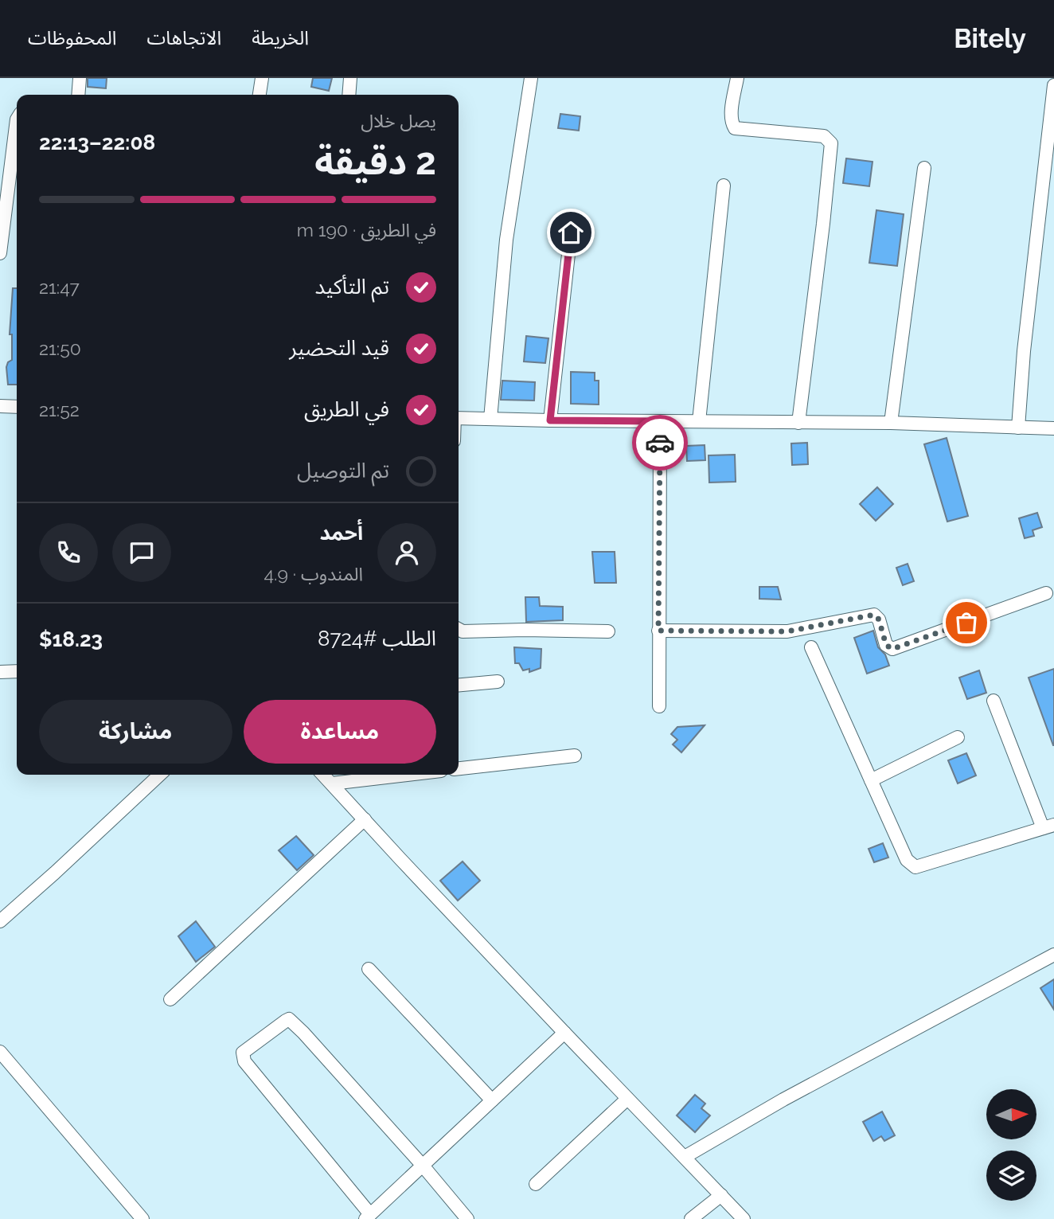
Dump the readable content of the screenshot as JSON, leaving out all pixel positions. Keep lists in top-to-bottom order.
{
  "north": "right",
  "page": {
    "header": "Bitely",
    "nav": ["الخريطة", "الاتجاهات", "المحفوظات"],
    "heading": ["2 دقيقة", "يصل خلال", "22:08–22:13"],
    "panel": [
      "أحمد",
      "المندوب · 4.9",
      "الطلب #8724",
      "$18.23"
    ],
    "bar": "في الطريق · 190 m",
    "list": [
      ["تم التأكيد", "21:47"],
      ["قيد التحضير", "21:50"],
      ["في الطريق", "21:52"],
      "تم التوصيل"
    ],
    "buttons": ["مساعدة", "مشاركة"]
  }
}
